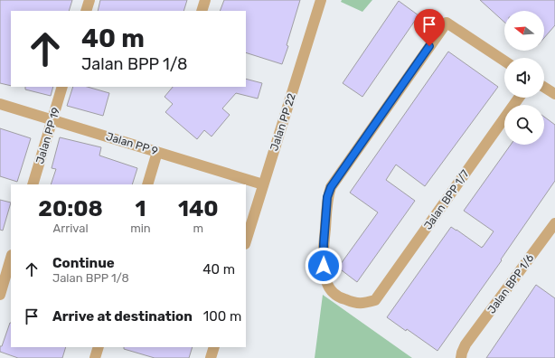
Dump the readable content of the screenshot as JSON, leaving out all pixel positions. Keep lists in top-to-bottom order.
{
  "streets": {
    "street": [
      "Jalan PP 22",
      "Jalan PP 19",
      "Jalan PP 9",
      "Jalan BPP 1/7",
      "Jalan BPP 1/6"
    ]
  },
  "crossings": [
    ["Jalan PP 22", "Jalan PP 9"],
    ["Jalan PP 19", "Jalan PP 9"]
  ],
  "north": "left",
  "page": {
    "turn": ["40 m", "Jalan BPP 1/8"],
    "eta": [
      "20:08",
      "Arrival",
      "1",
      "min",
      "140",
      "m"
    ],
    "list": [
      {
        "name": "Continue",
        "note": "Jalan BPP 1/8",
        "value": "40 m"
      },
      {
        "name": "Arrive at destination",
        "value": "100 m"
      }
    ]
  }
}
